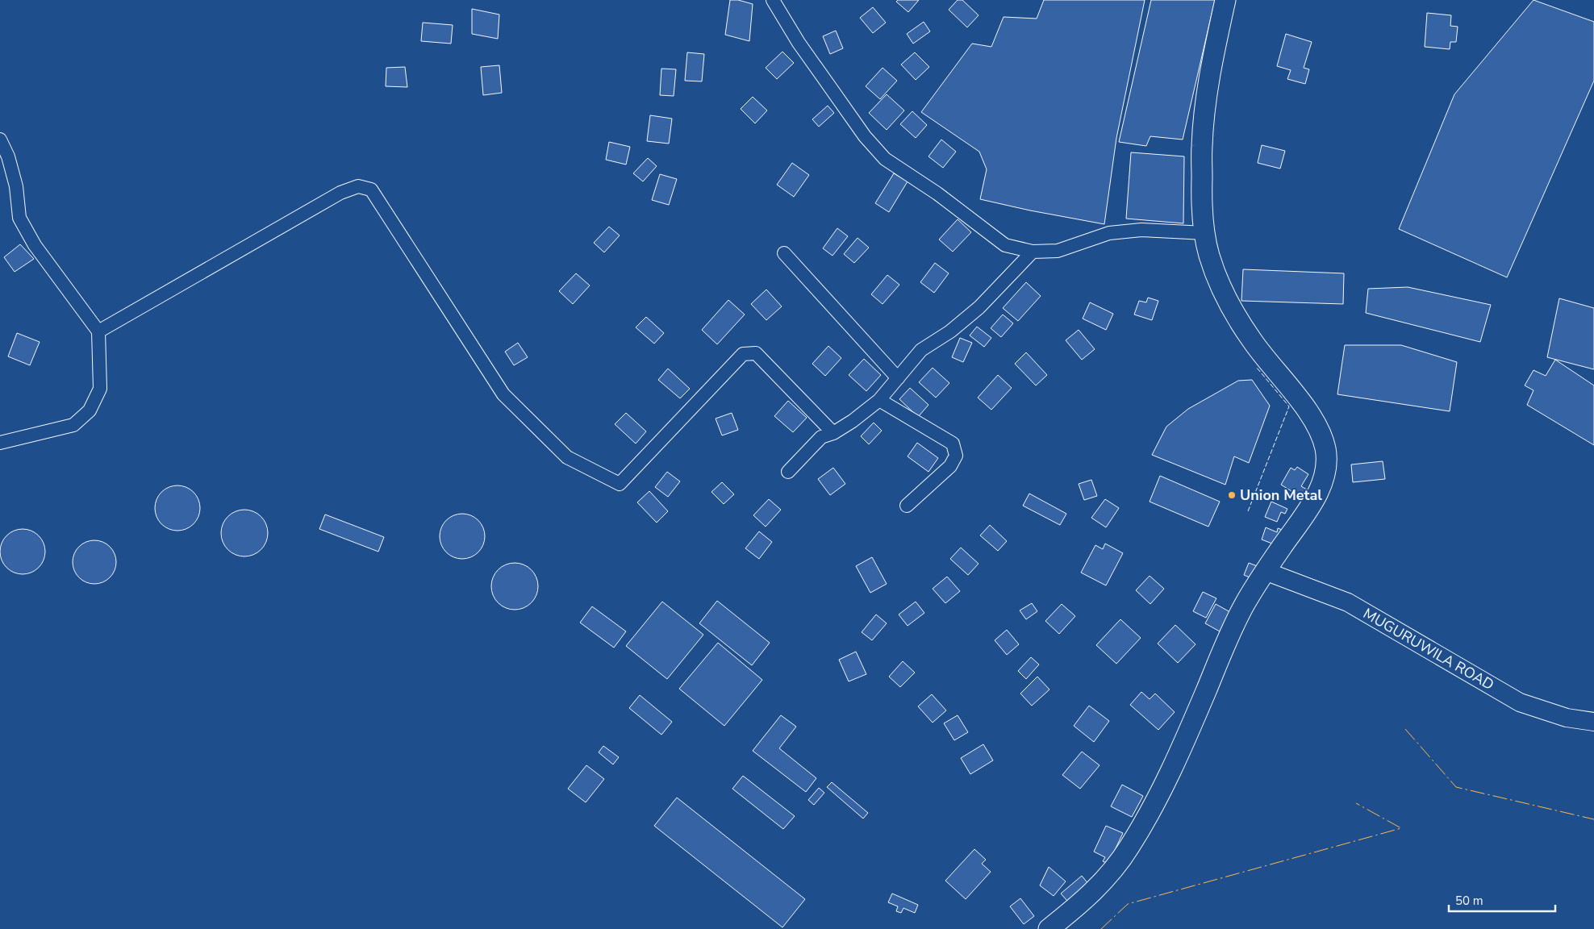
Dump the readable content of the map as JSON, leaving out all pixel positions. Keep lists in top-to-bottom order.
{
  "streets": {
    "street": ["MUGURUWILA ROAD"]
  },
  "places": ["Union Metal"],
  "scale_bar": "50 m"
}
